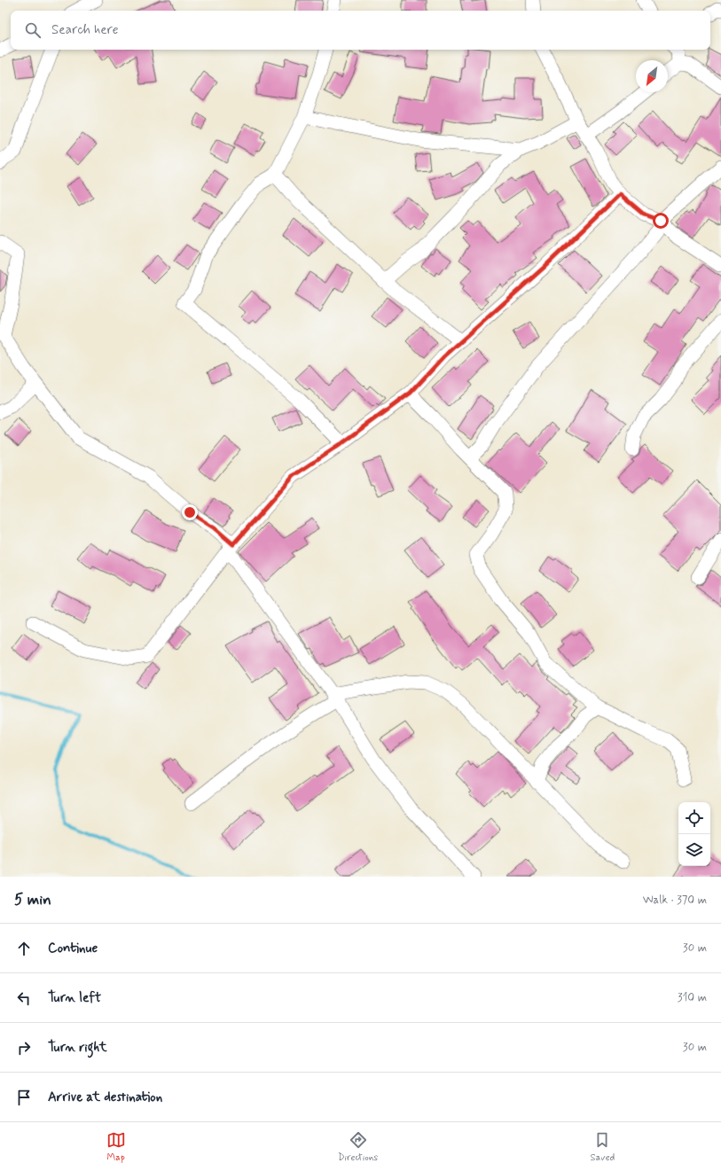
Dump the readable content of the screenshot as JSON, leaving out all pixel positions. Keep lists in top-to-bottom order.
{
  "north": "bottom left",
  "page": {
    "search": "Search here",
    "heading": ["5 min", "Walk · 370 m"],
    "list": [
      ["Continue", "30 m"],
      ["Turn left", "310 m"],
      ["Turn right", "30 m"],
      "Arrive at destination"
    ],
    "nav": ["Map", "Directions", "Saved"]
  }
}
